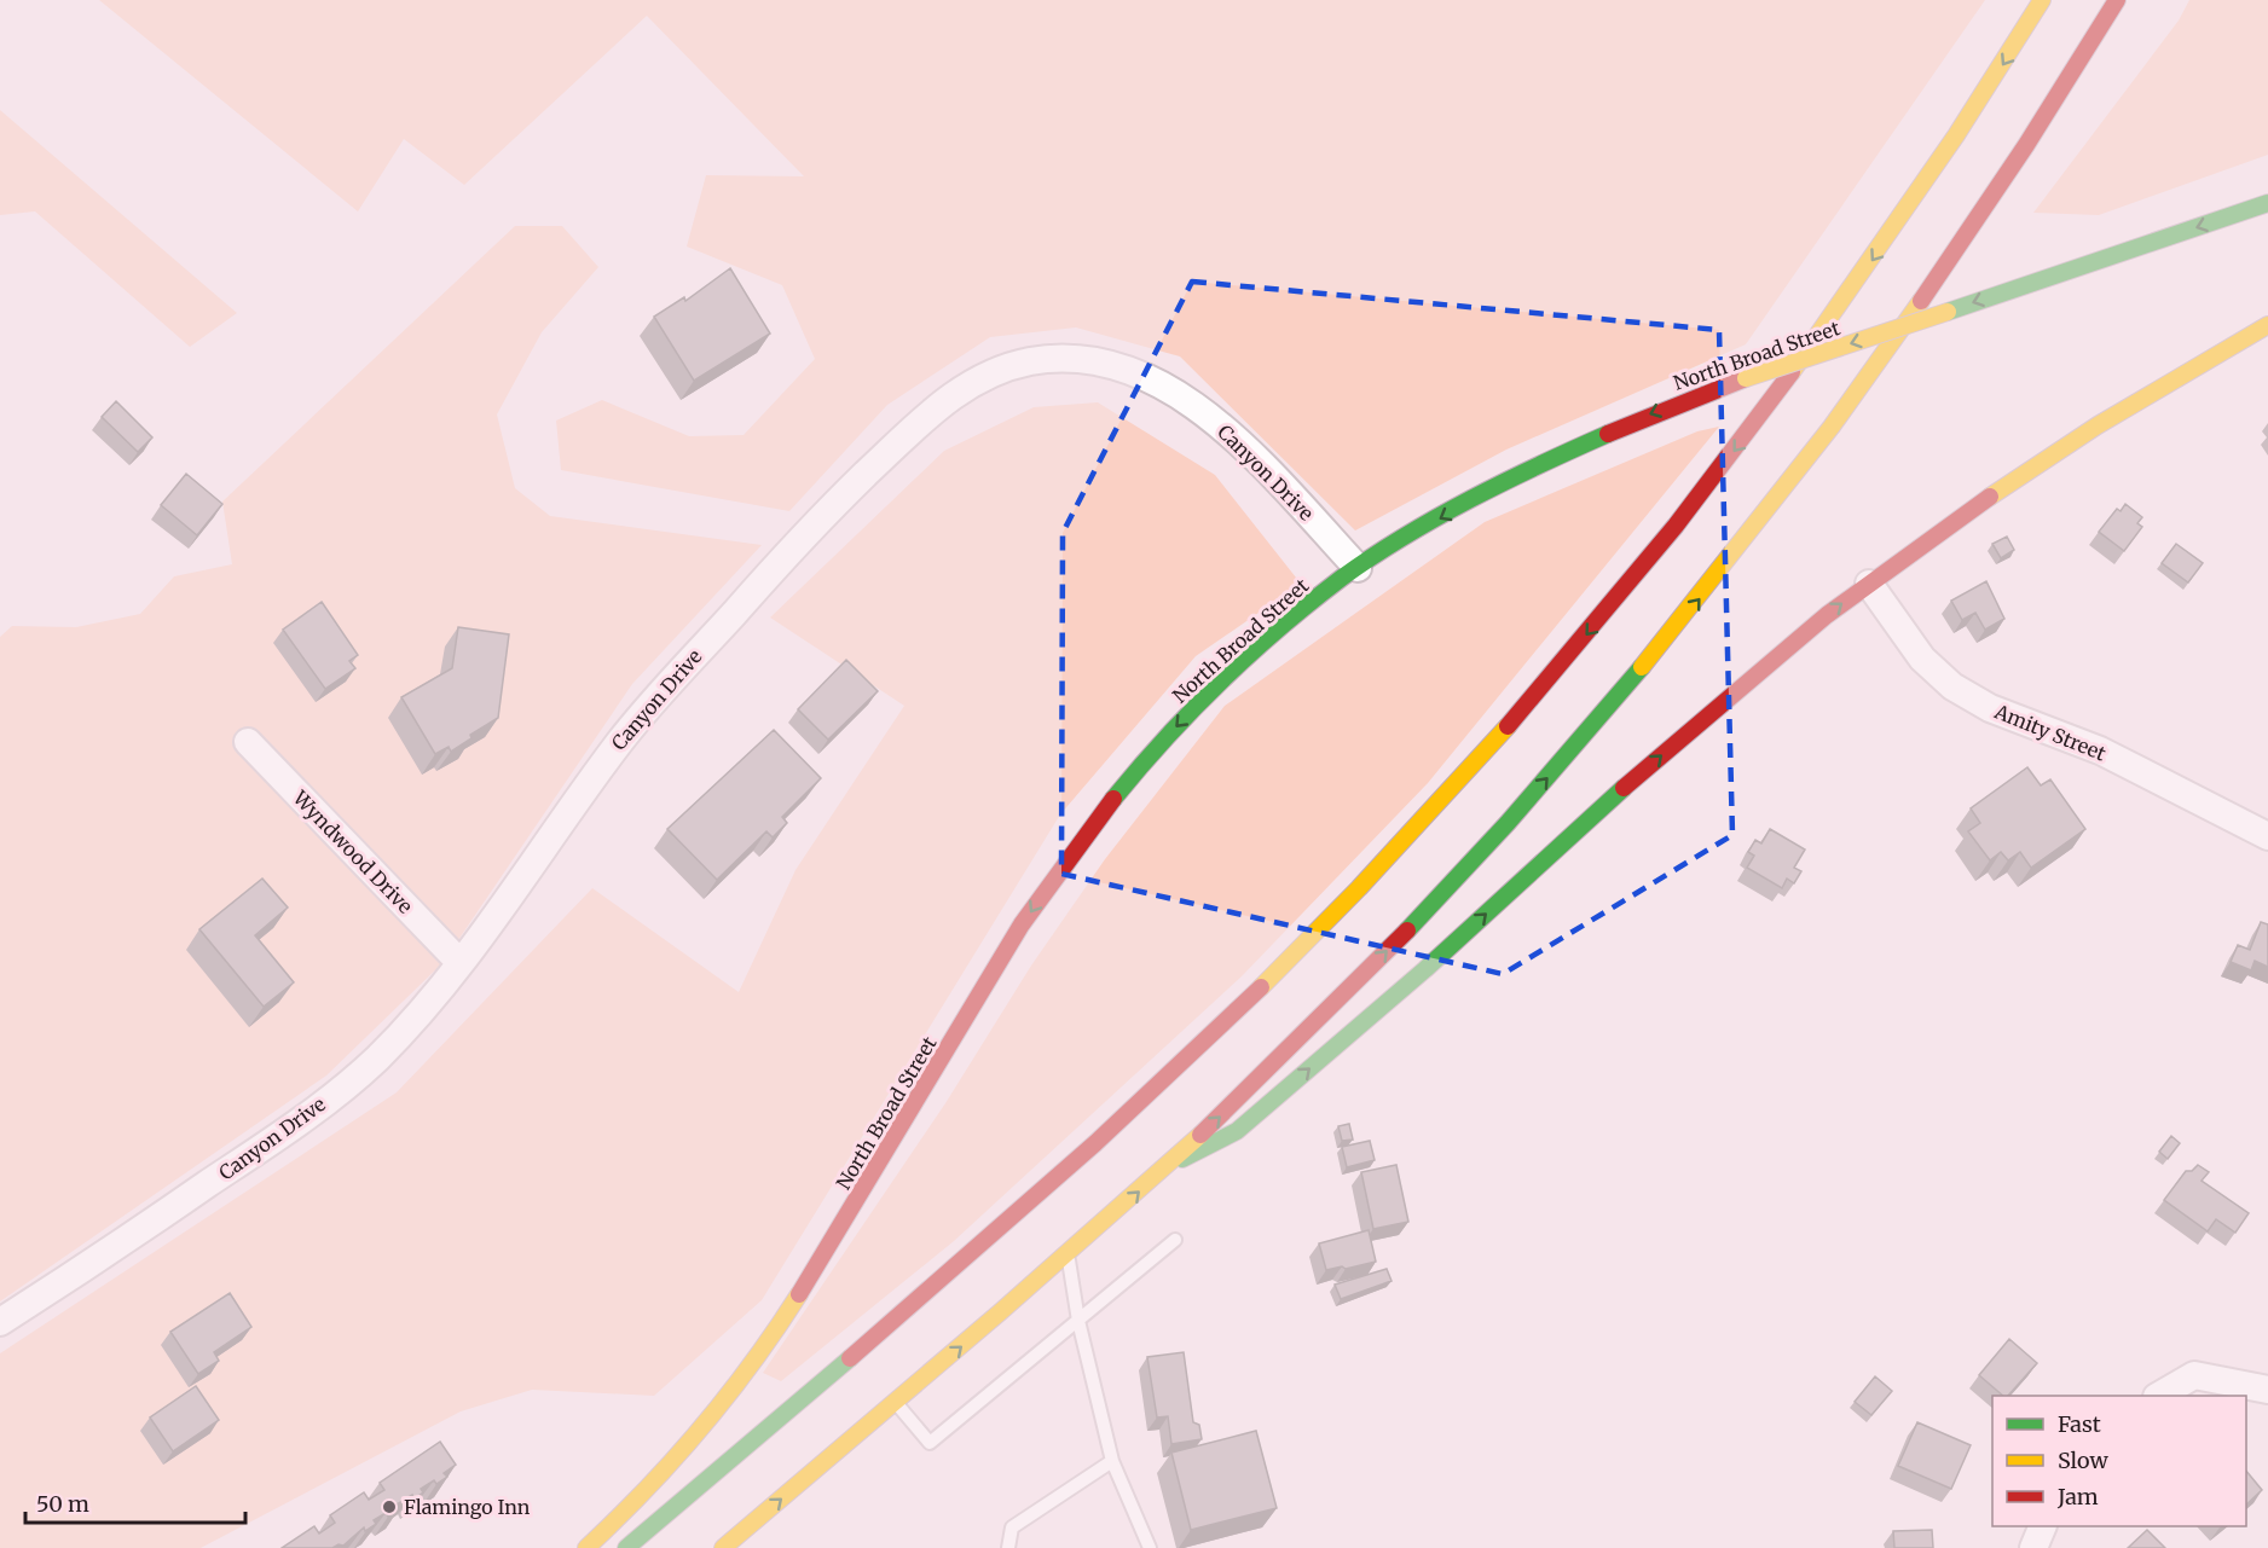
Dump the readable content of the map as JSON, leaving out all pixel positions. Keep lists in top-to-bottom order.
{
  "streets": {
    "main road": ["North Broad Street"],
    "street": ["Canyon Drive", "Amity Street", "Wyndwood Drive"]
  },
  "crossings": [
    ["North Broad Street", "Canyon Drive"],
    ["Canyon Drive", "Wyndwood Drive"]
  ],
  "places": ["Flamingo Inn"],
  "legend": ["Fast", "Slow", "Jam"],
  "scale_bar": "50 m"
}
